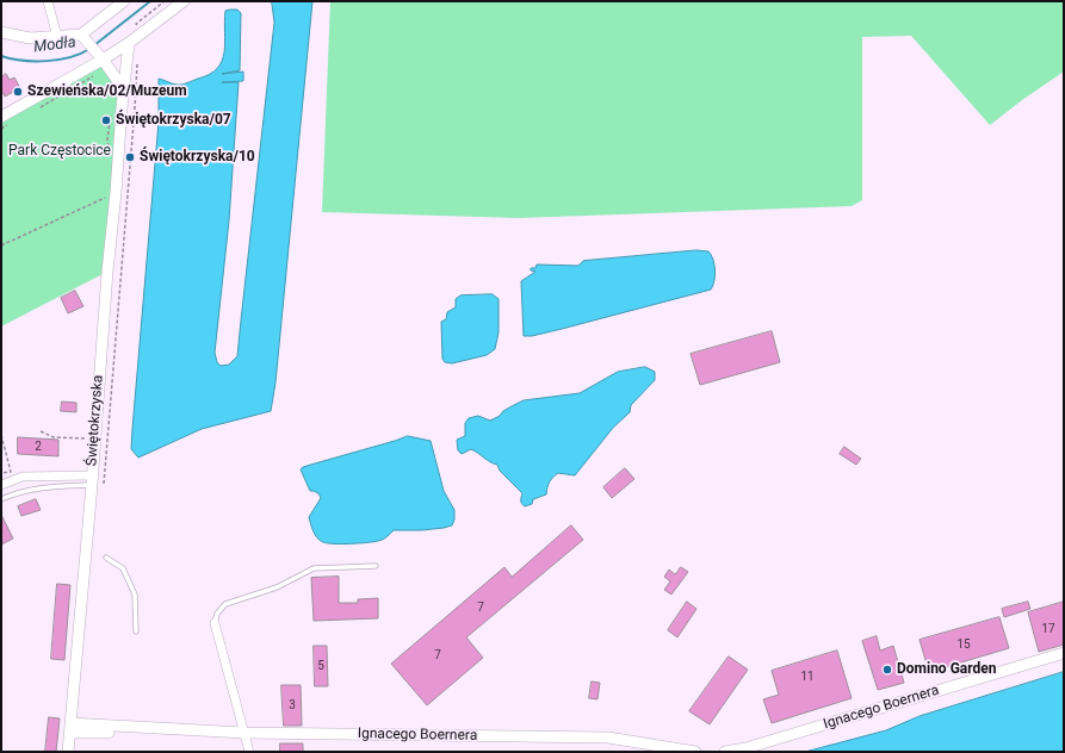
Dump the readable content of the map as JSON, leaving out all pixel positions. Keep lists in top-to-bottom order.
{
  "streets": {
    "street": ["Świętokrzyska", "Ignacego Boernera"]
  },
  "crossings": [
    ["Świętokrzyska", "Ignacego Boernera"]
  ],
  "water": ["Modła"],
  "parks": ["Park Częstocice"],
  "places": [
    "Szewieńska/02/Muzeum",
    "Świętokrzyska/07",
    "Świętokrzyska/10",
    "Domino Garden"
  ],
  "house_numbers": [
    "2",
    "7",
    "17",
    "15",
    "7",
    "5",
    "11",
    "3"
  ]
}
